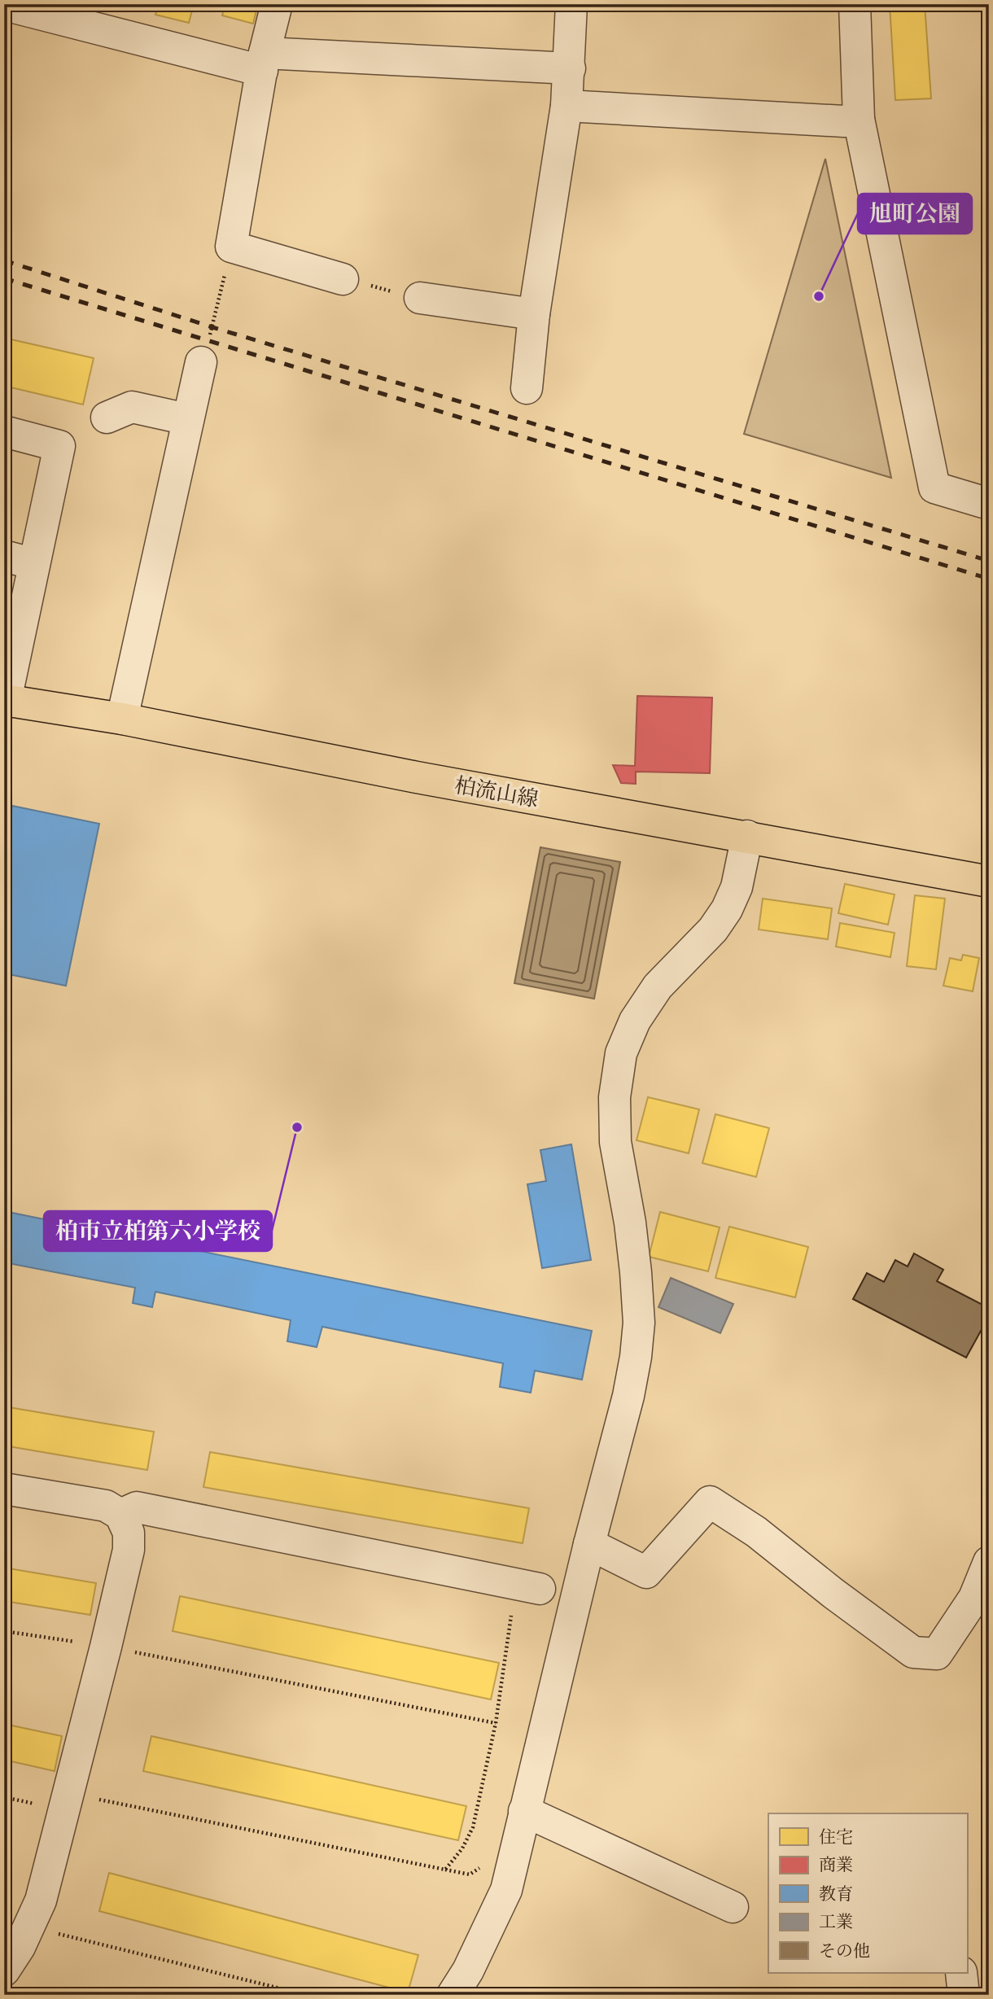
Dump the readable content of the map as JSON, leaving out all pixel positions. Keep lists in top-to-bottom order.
{
  "streets": {
    "main road": ["柏流山線"]
  },
  "places": ["旭町公園", "柏市立柏第六小学校"],
  "legend": [
    "住宅",
    "商業",
    "教育",
    "工業",
    "その他"
  ]
}
